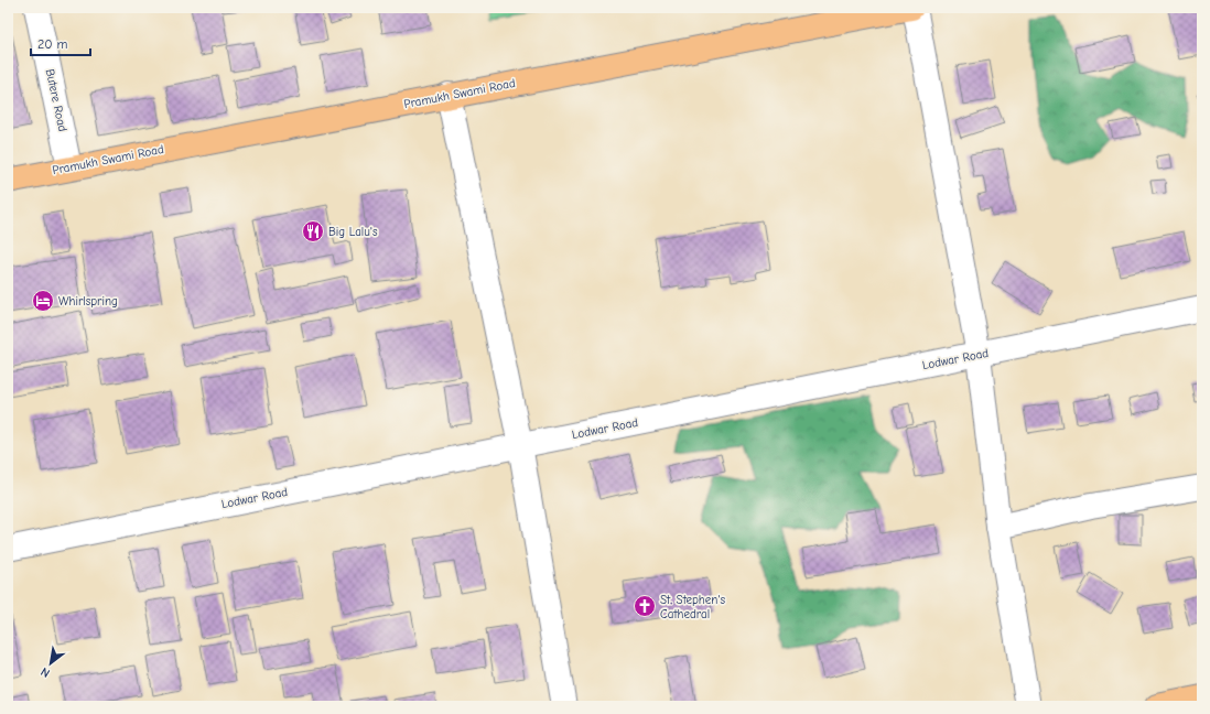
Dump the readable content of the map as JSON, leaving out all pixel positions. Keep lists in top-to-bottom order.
{
  "streets": {
    "main road": ["Pramukh Swami Road"],
    "street": ["Butere Road", "Lodwar Road"]
  },
  "crossings": [
    ["Pramukh Swami Road", "Butere Road"]
  ],
  "places": {
    "restaurant": ["Big Lalu's"],
    "hotel": ["Whirlspring"],
    "church": ["St. Stephen's Cathedral"]
  },
  "scale_bar": "20 m",
  "north": "bottom left"
}
